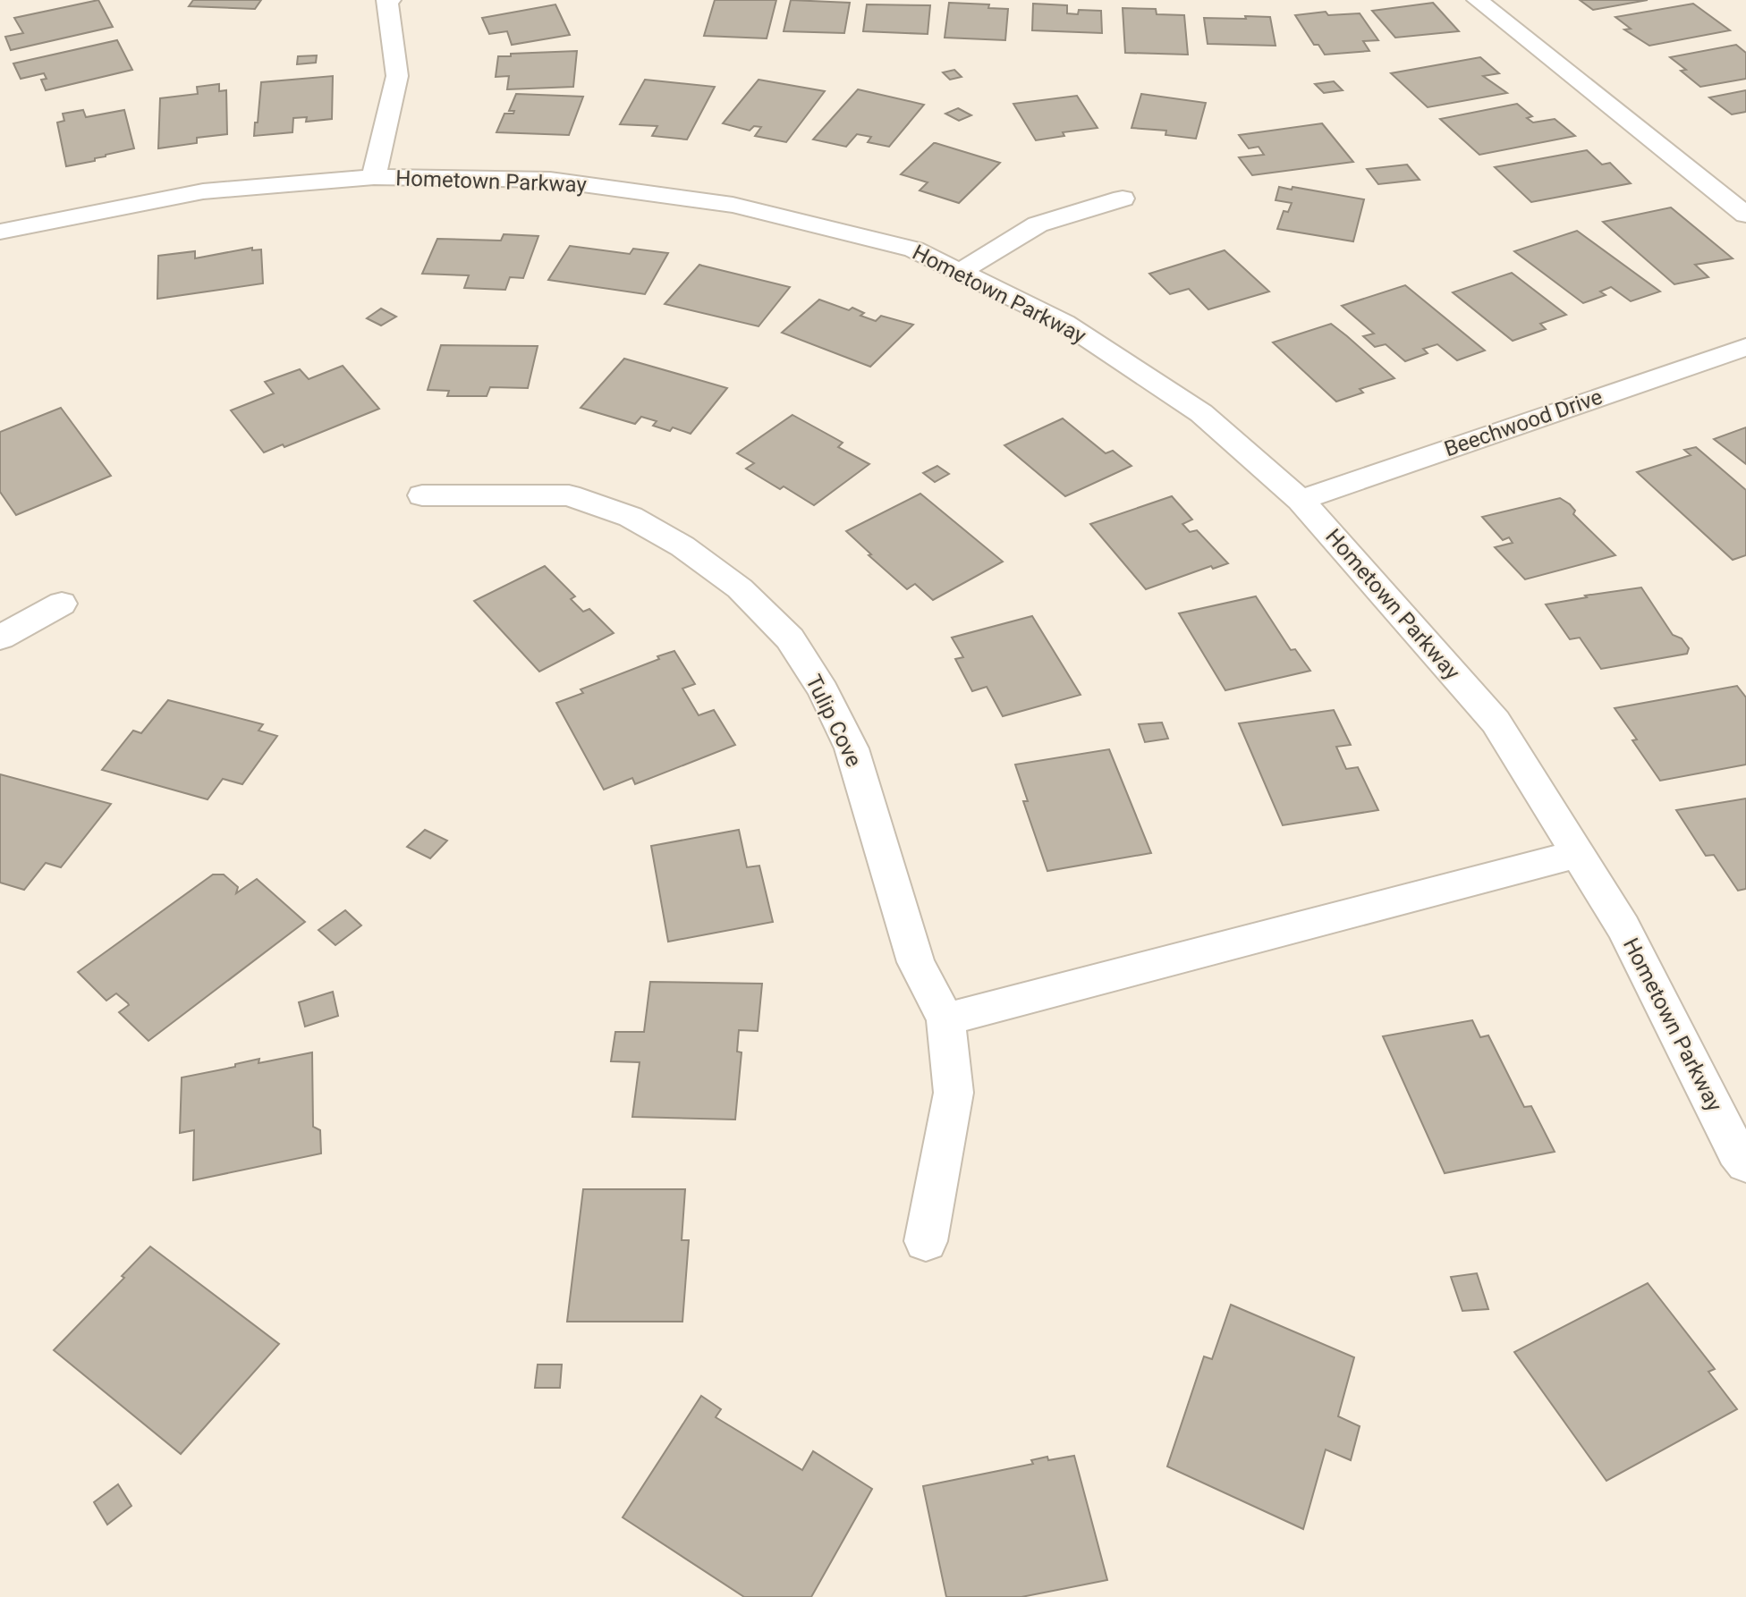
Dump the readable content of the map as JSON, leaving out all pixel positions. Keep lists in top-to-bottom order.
{
  "streets": {
    "street": ["Hometown Parkway", "Beechwood Drive", "Tulip Cove"]
  },
  "crossings": [
    ["Hometown Parkway", "Beechwood Drive"]
  ]
}
